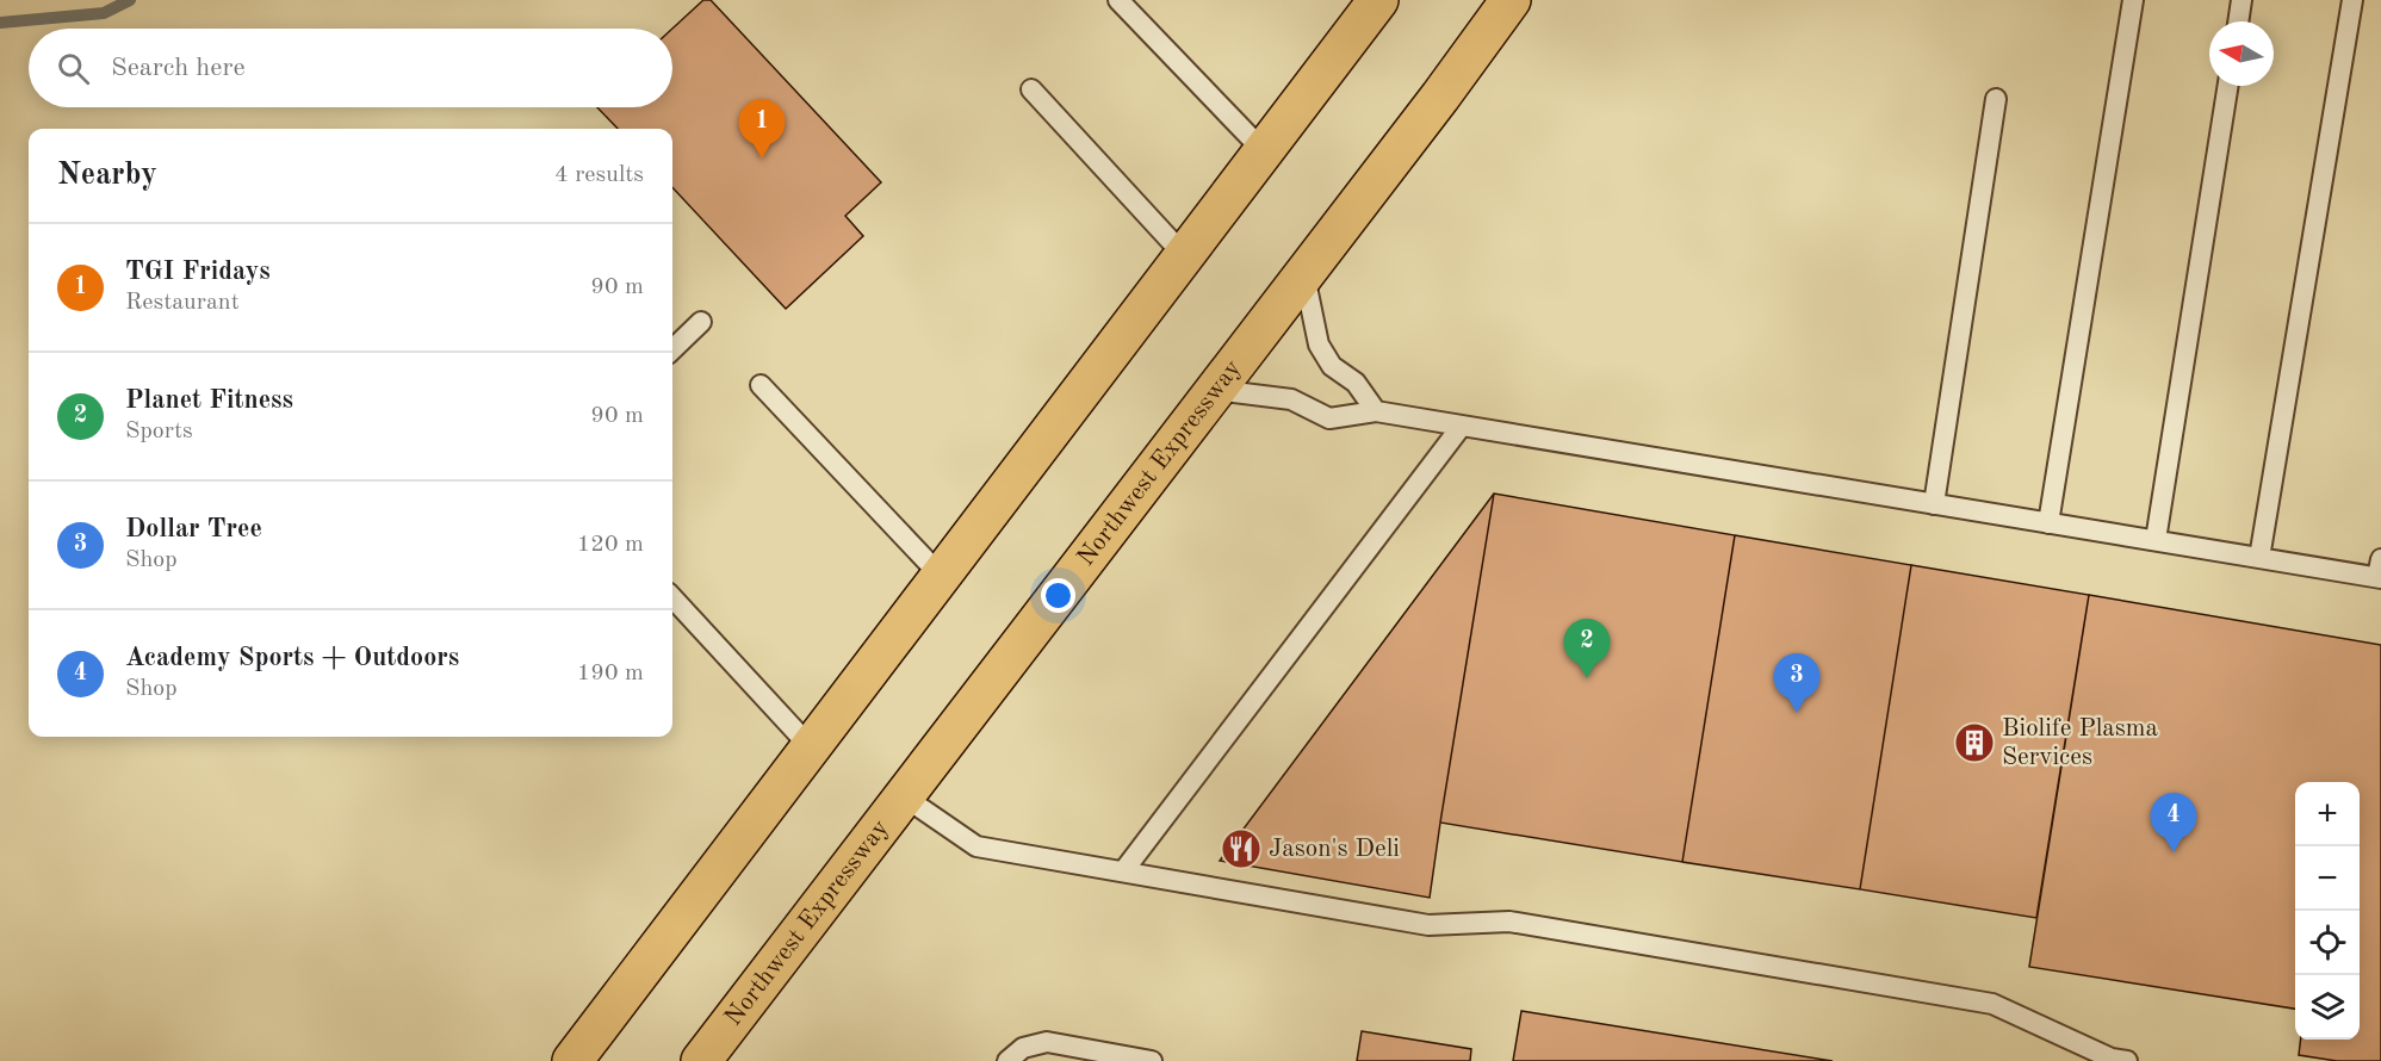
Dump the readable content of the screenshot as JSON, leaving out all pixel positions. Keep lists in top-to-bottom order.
{
  "streets": {
    "highway": ["Northwest Expressway"]
  },
  "places": {
    "building": ["Biolife Plasma Services"],
    "restaurant": ["Jason's Deli"]
  },
  "north": "left",
  "page": {
    "search": "Search here",
    "pins": [
      "1",
      "2",
      "3",
      "4"
    ],
    "heading": ["Nearby", "4 results"],
    "list": [
      {
        "mark": "1",
        "name": "TGI Fridays",
        "note": "Restaurant",
        "value": "90 m"
      },
      {
        "mark": "2",
        "name": "Planet Fitness",
        "note": "Sports",
        "value": "90 m"
      },
      {
        "mark": "3",
        "name": "Dollar Tree",
        "note": "Shop",
        "value": "120 m"
      },
      {
        "mark": "4",
        "name": "Academy Sports + Outdoors",
        "note": "Shop",
        "value": "190 m"
      }
    ],
    "map_buttons": ["+", "−"]
  }
}
